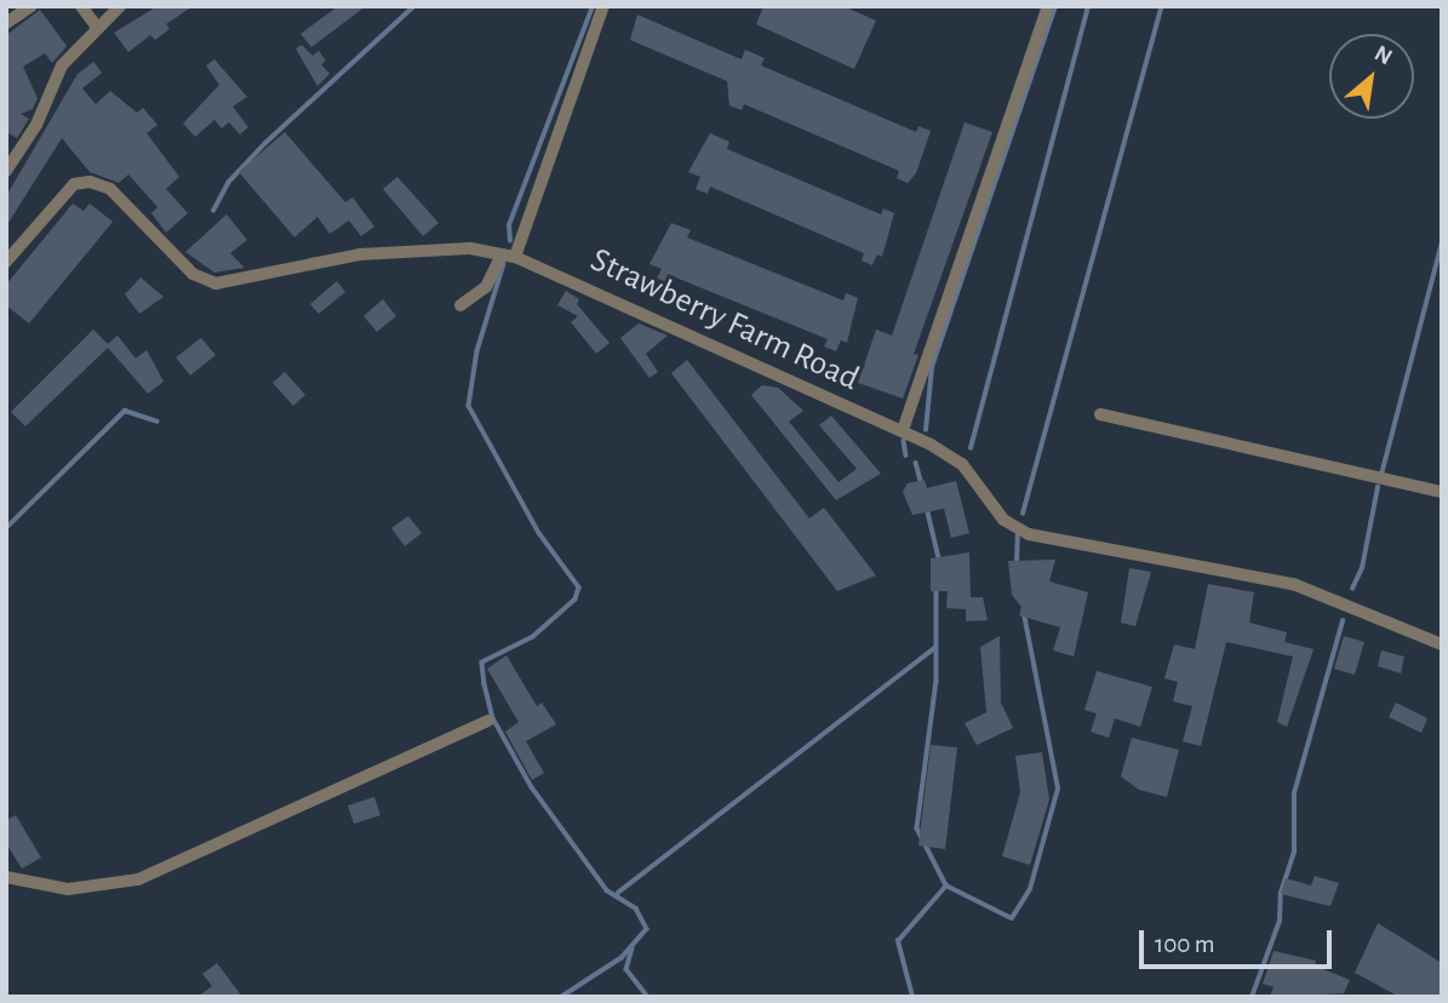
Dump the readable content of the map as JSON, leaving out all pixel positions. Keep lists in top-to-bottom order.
{
  "streets": {
    "street": ["Strawberry Farm Road"]
  },
  "scale_bar": "100 m",
  "north": "top right"
}
